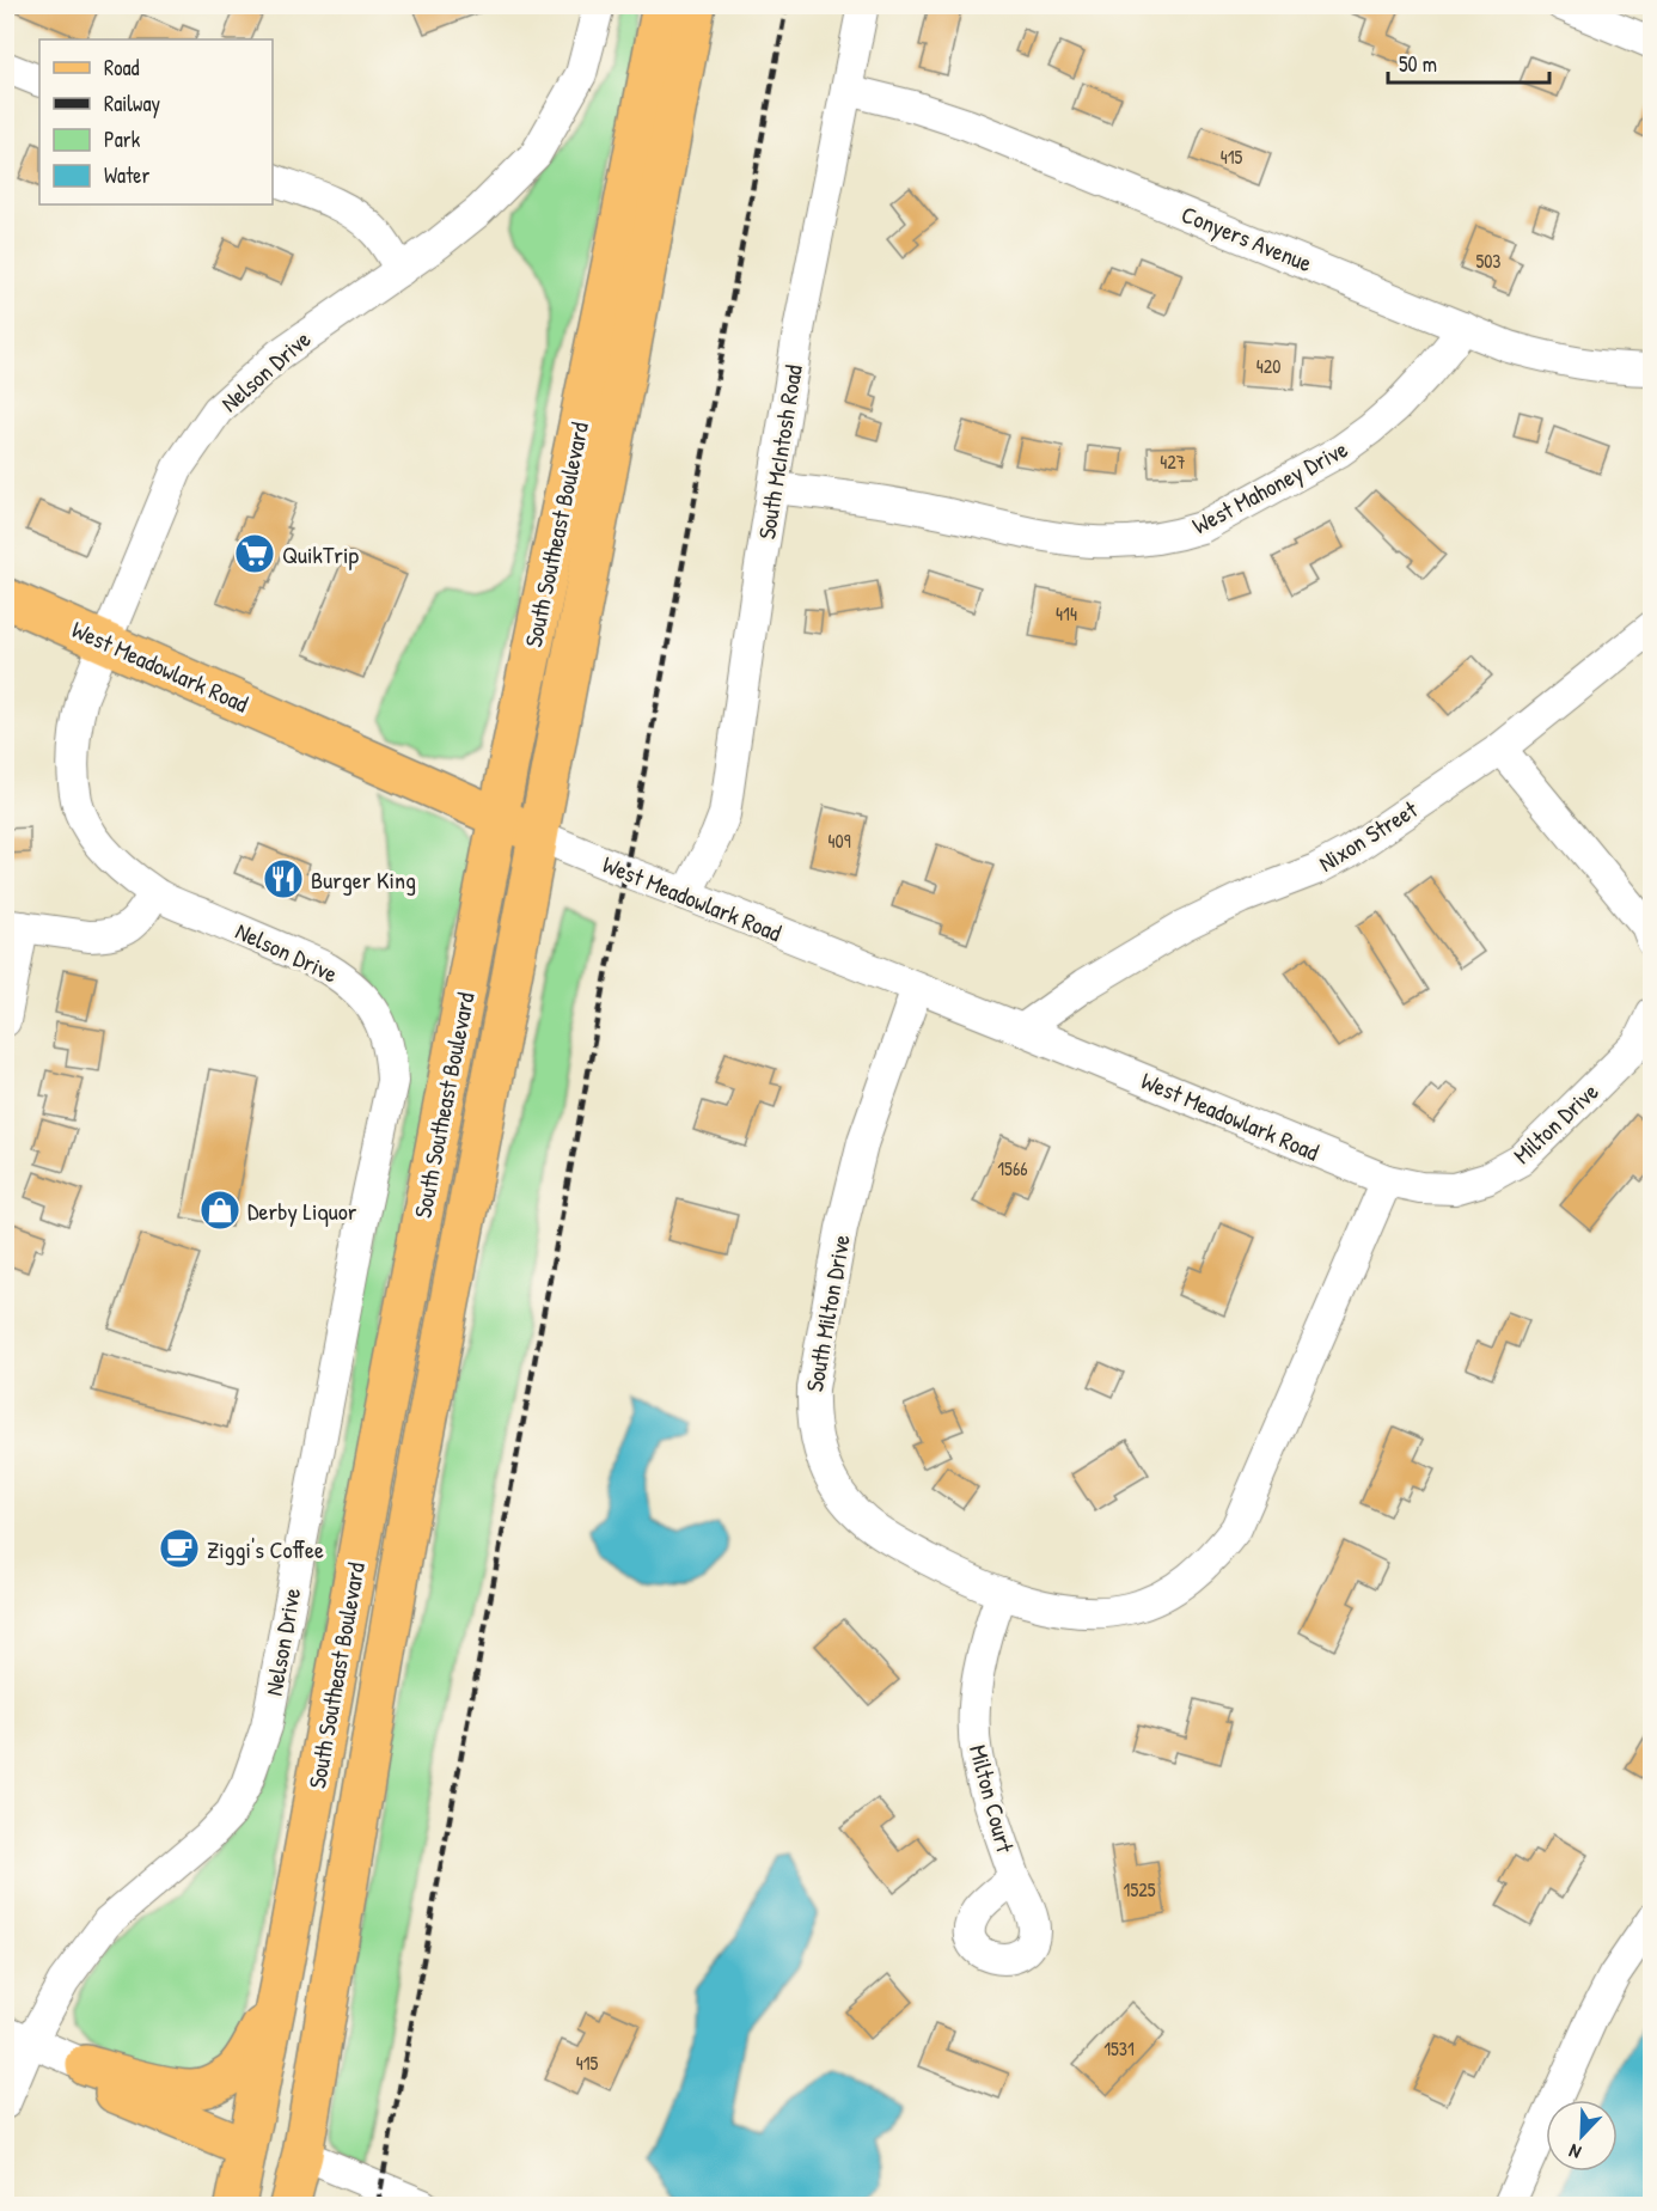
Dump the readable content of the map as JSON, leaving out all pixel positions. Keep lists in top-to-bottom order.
{
  "streets": {
    "main road": ["South Southeast Boulevard", "West Meadowlark Road"],
    "street": [
      "Conyers Avenue",
      "Nelson Drive",
      "South McIntosh Road",
      "West Mahoney Drive",
      "Nixon Street",
      "Milton Drive",
      "South Milton Drive",
      "Milton Court"
    ]
  },
  "crossings": [
    ["Conyers Avenue", "South McIntosh Road"],
    ["Conyers Avenue", "West Mahoney Drive"],
    ["Nelson Drive", "West Meadowlark Road"],
    ["South McIntosh Road", "West Mahoney Drive"],
    ["South McIntosh Road", "West Meadowlark Road"],
    ["South Southeast Boulevard", "West Meadowlark Road"],
    ["West Meadowlark Road", "Nixon Street"],
    ["West Meadowlark Road", "Milton Drive"],
    ["West Meadowlark Road", "South Milton Drive"],
    ["Milton Drive", "South Milton Drive"],
    ["South Milton Drive", "Milton Court"]
  ],
  "places": {
    "supermarket": ["QuikTrip"],
    "restaurant": ["Burger King"],
    "shop": ["Derby Liquor"],
    "cafe": ["Ziggi's Coffee"]
  },
  "house_numbers": [
    "415",
    "503",
    "420",
    "427",
    "414",
    "409",
    "1566",
    "1525",
    "1531",
    "415"
  ],
  "legend": [
    "Road",
    "Railway",
    "Park",
    "Water"
  ],
  "scale_bar": "50 m",
  "north": "bottom left"
}
